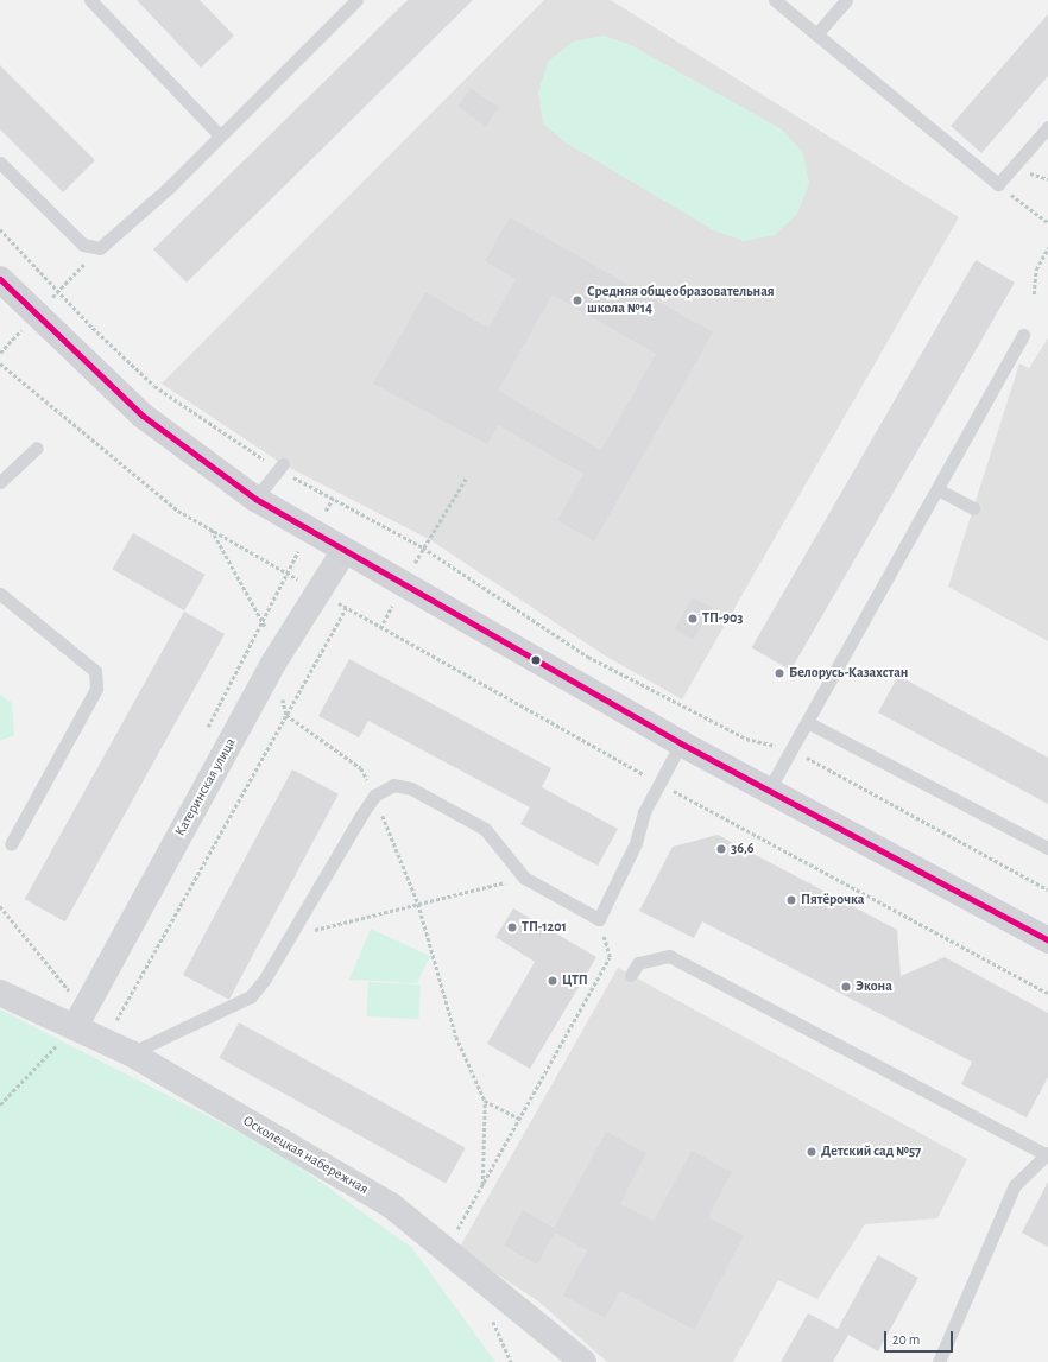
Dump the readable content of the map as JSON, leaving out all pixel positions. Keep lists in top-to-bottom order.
{
  "streets": {
    "street": ["Катеринская улица", "Осколецкая набережная"]
  },
  "crossings": [
    ["Катеринская улица", "Осколецкая набережная"]
  ],
  "places": [
    "Средняя общеобразовательная школа №14",
    "ТП-903",
    "Белорусь-Казахстан",
    "36,6",
    "Пятёрочка",
    "ТП-1201",
    "ЦТП",
    "Экона",
    "Детский сад №57"
  ],
  "scale_bar": "20 m"
}
